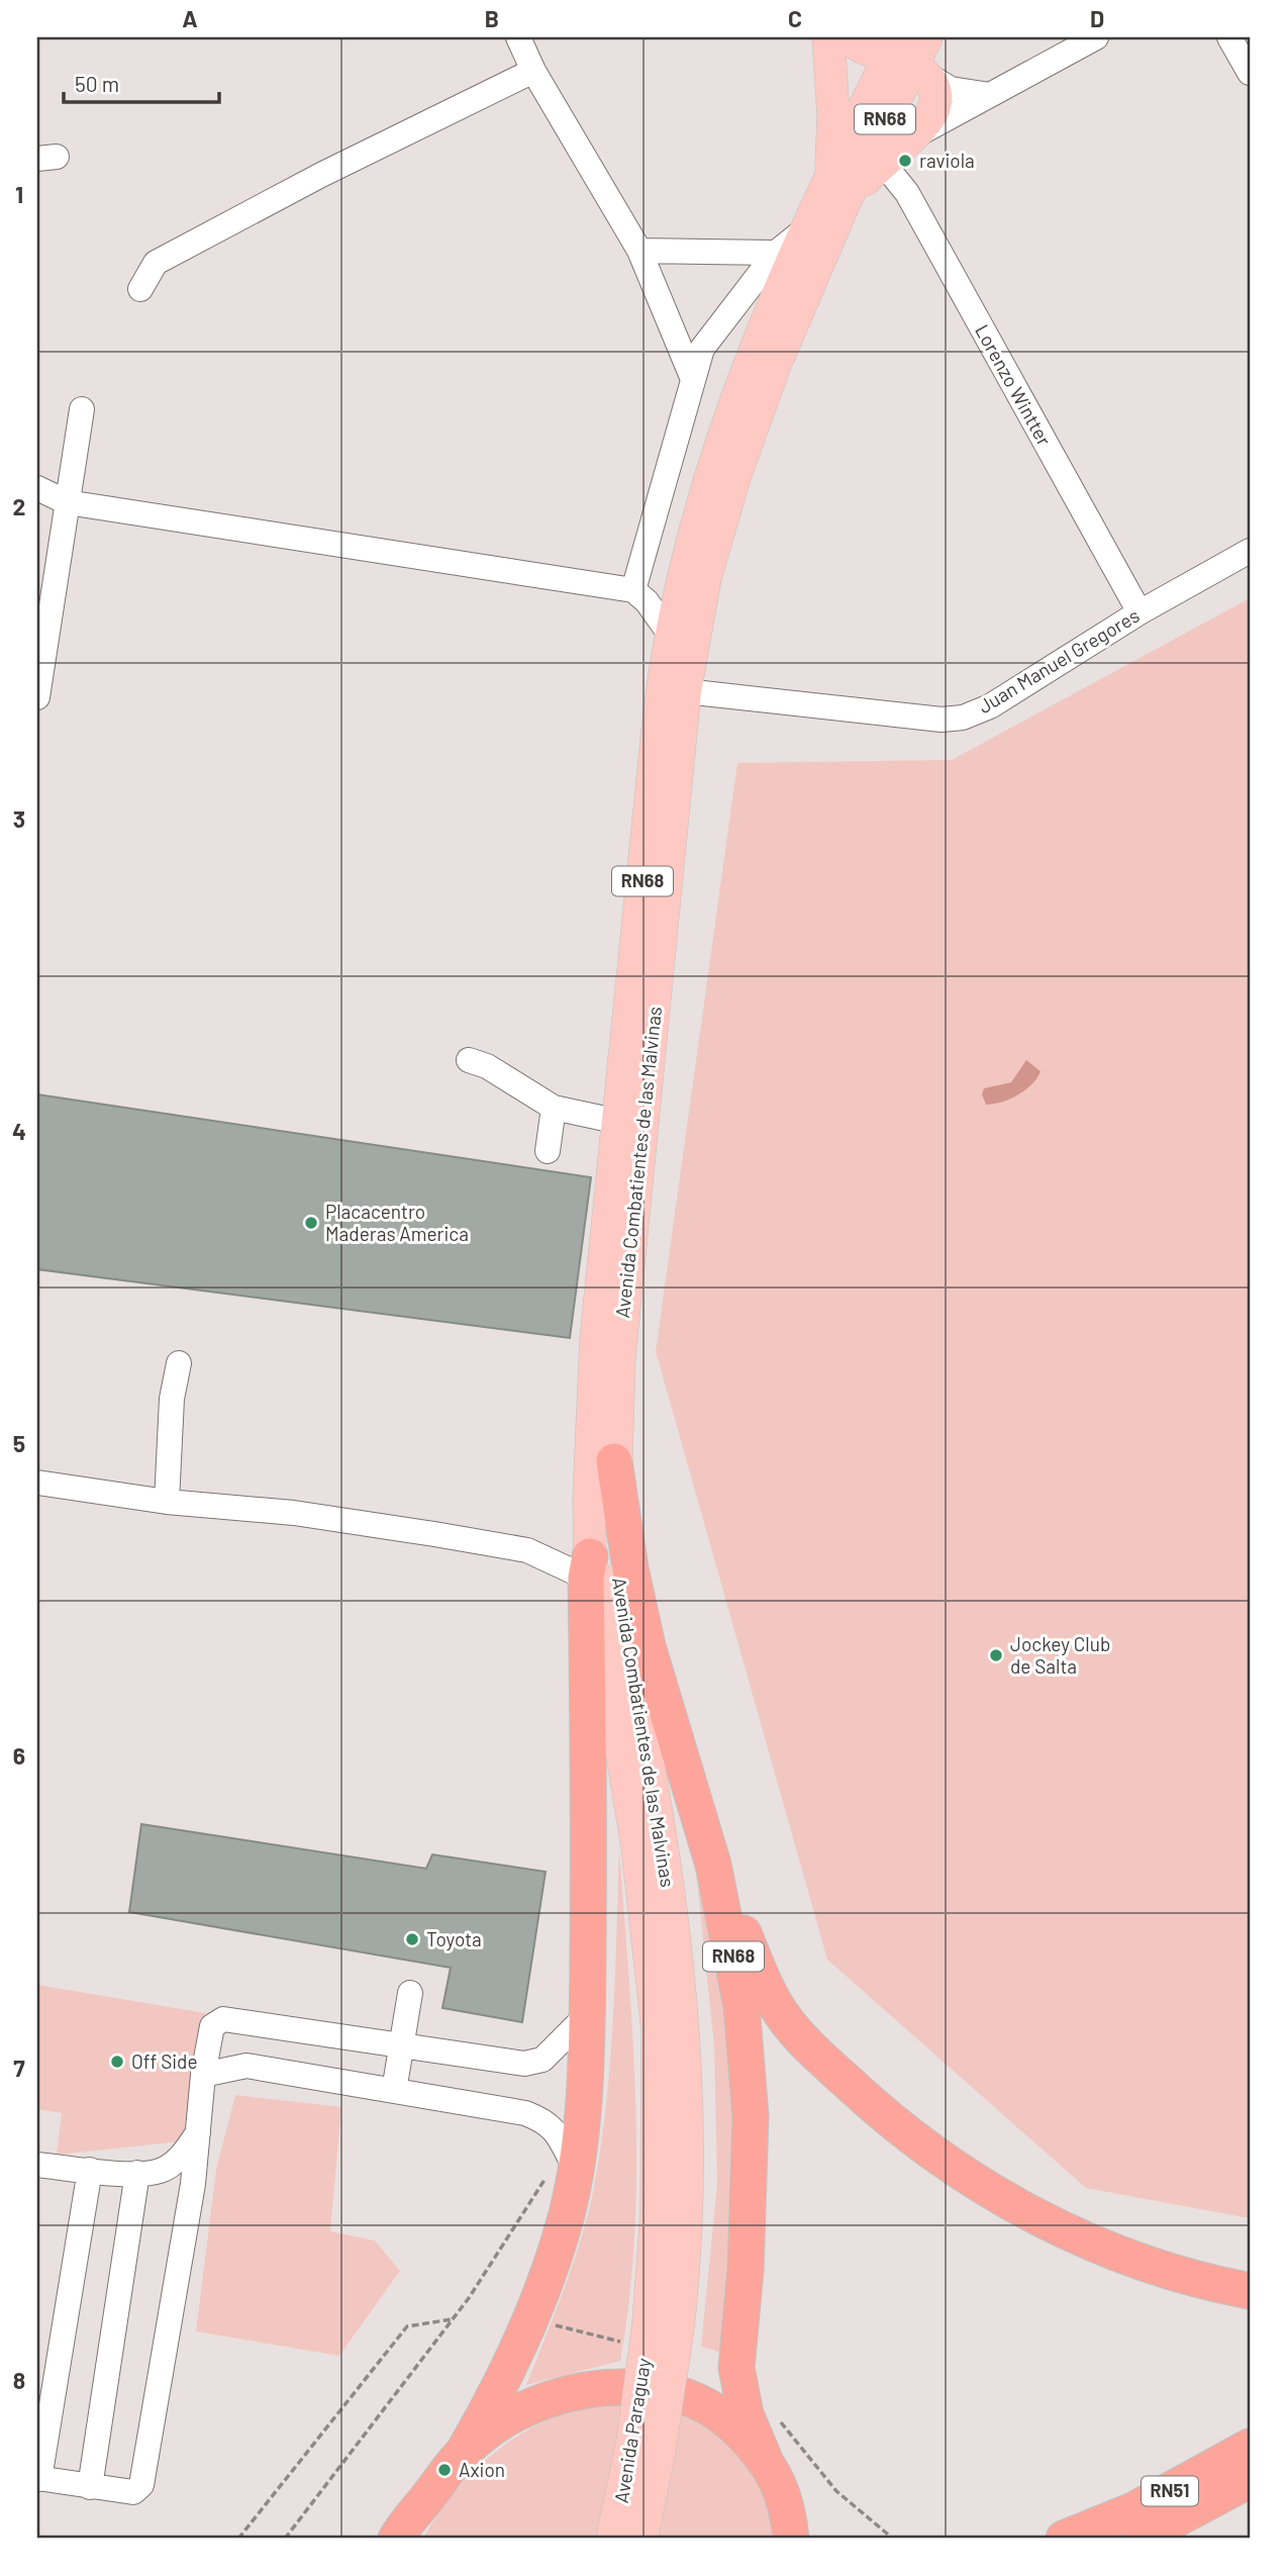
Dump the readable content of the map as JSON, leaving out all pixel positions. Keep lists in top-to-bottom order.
{
  "streets": {
    "highway": ["RN68", "RN51"],
    "main road": ["Avenida Combatientes de las Malvinas", "Avenida Paraguay"],
    "street": ["Lorenzo Wintter", "Juan Manuel Gregores"]
  },
  "crossings": [
    ["RN68", "Avenida Combatientes de las Malvinas"],
    ["Lorenzo Wintter", "Juan Manuel Gregores"],
    ["Juan Manuel Gregores", "Avenida Combatientes de las Malvinas"],
    ["Avenida Combatientes de las Malvinas", "Avenida Paraguay"]
  ],
  "places": [
    "raviola",
    "Placacentro Maderas America",
    "Jockey Club de Salta",
    "Toyota",
    "Off Side",
    "Axion"
  ],
  "scale_bar": "50 m",
  "grid": {
    "columns": [
      "A",
      "B",
      "C",
      "D"
    ],
    "rows": [
      "1",
      "2",
      "3",
      "4",
      "5",
      "6",
      "7",
      "8"
    ]
  }
}
